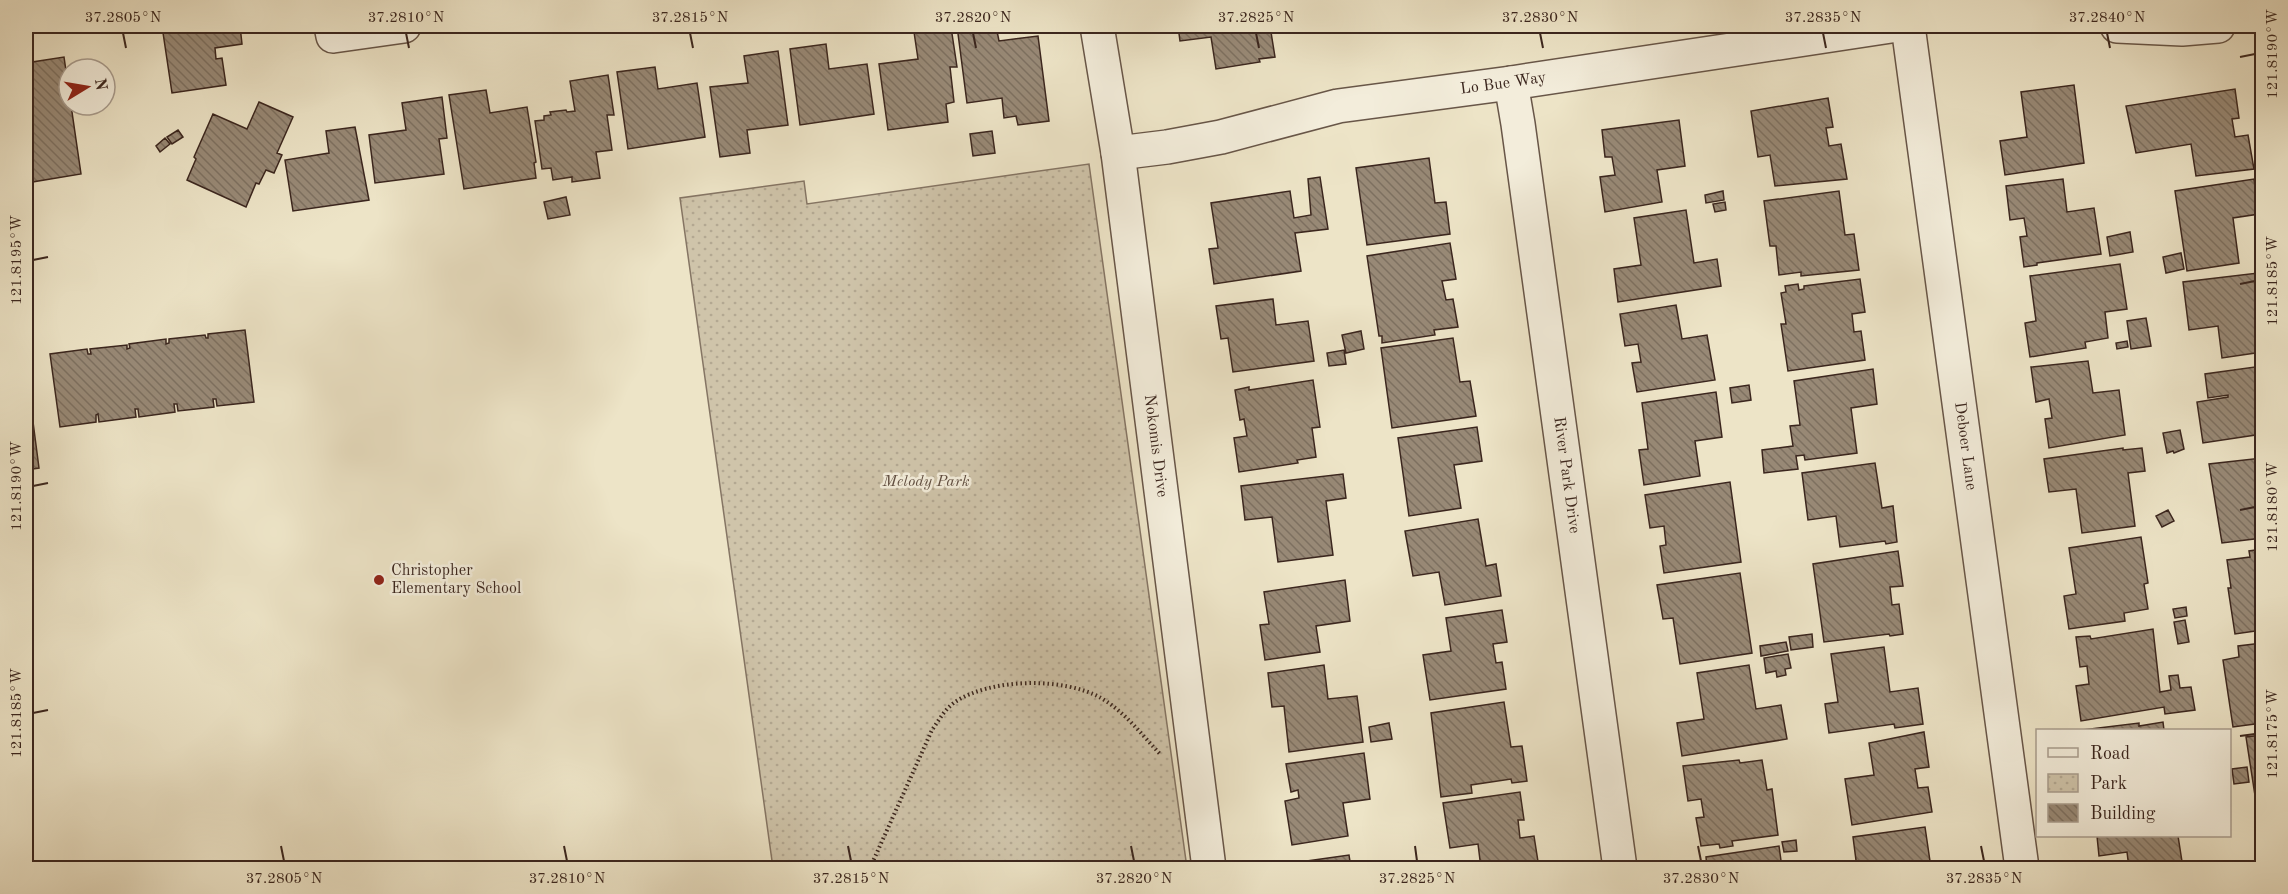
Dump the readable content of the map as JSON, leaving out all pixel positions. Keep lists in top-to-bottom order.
{
  "streets": {
    "street": [
      "Lo Bue Way",
      "Nokomis Drive",
      "Deboer Lane",
      "River Park Drive"
    ]
  },
  "crossings": [
    ["Lo Bue Way", "Nokomis Drive"],
    ["Lo Bue Way", "River Park Drive"]
  ],
  "parks": ["Melody Park"],
  "places": ["Christopher Elementary School"],
  "legend": ["Road", "Park", "Building"],
  "north": "right",
  "coordinates": [
    "37.2805°N",
    "37.2810°N",
    "37.2815°N",
    "37.2820°N",
    "37.2825°N",
    "37.2830°N",
    "37.2835°N",
    "37.2840°N",
    "121.8190°W",
    "121.8195°W",
    "121.8185°W",
    "121.8180°W",
    "121.8175°W"
  ]
}
